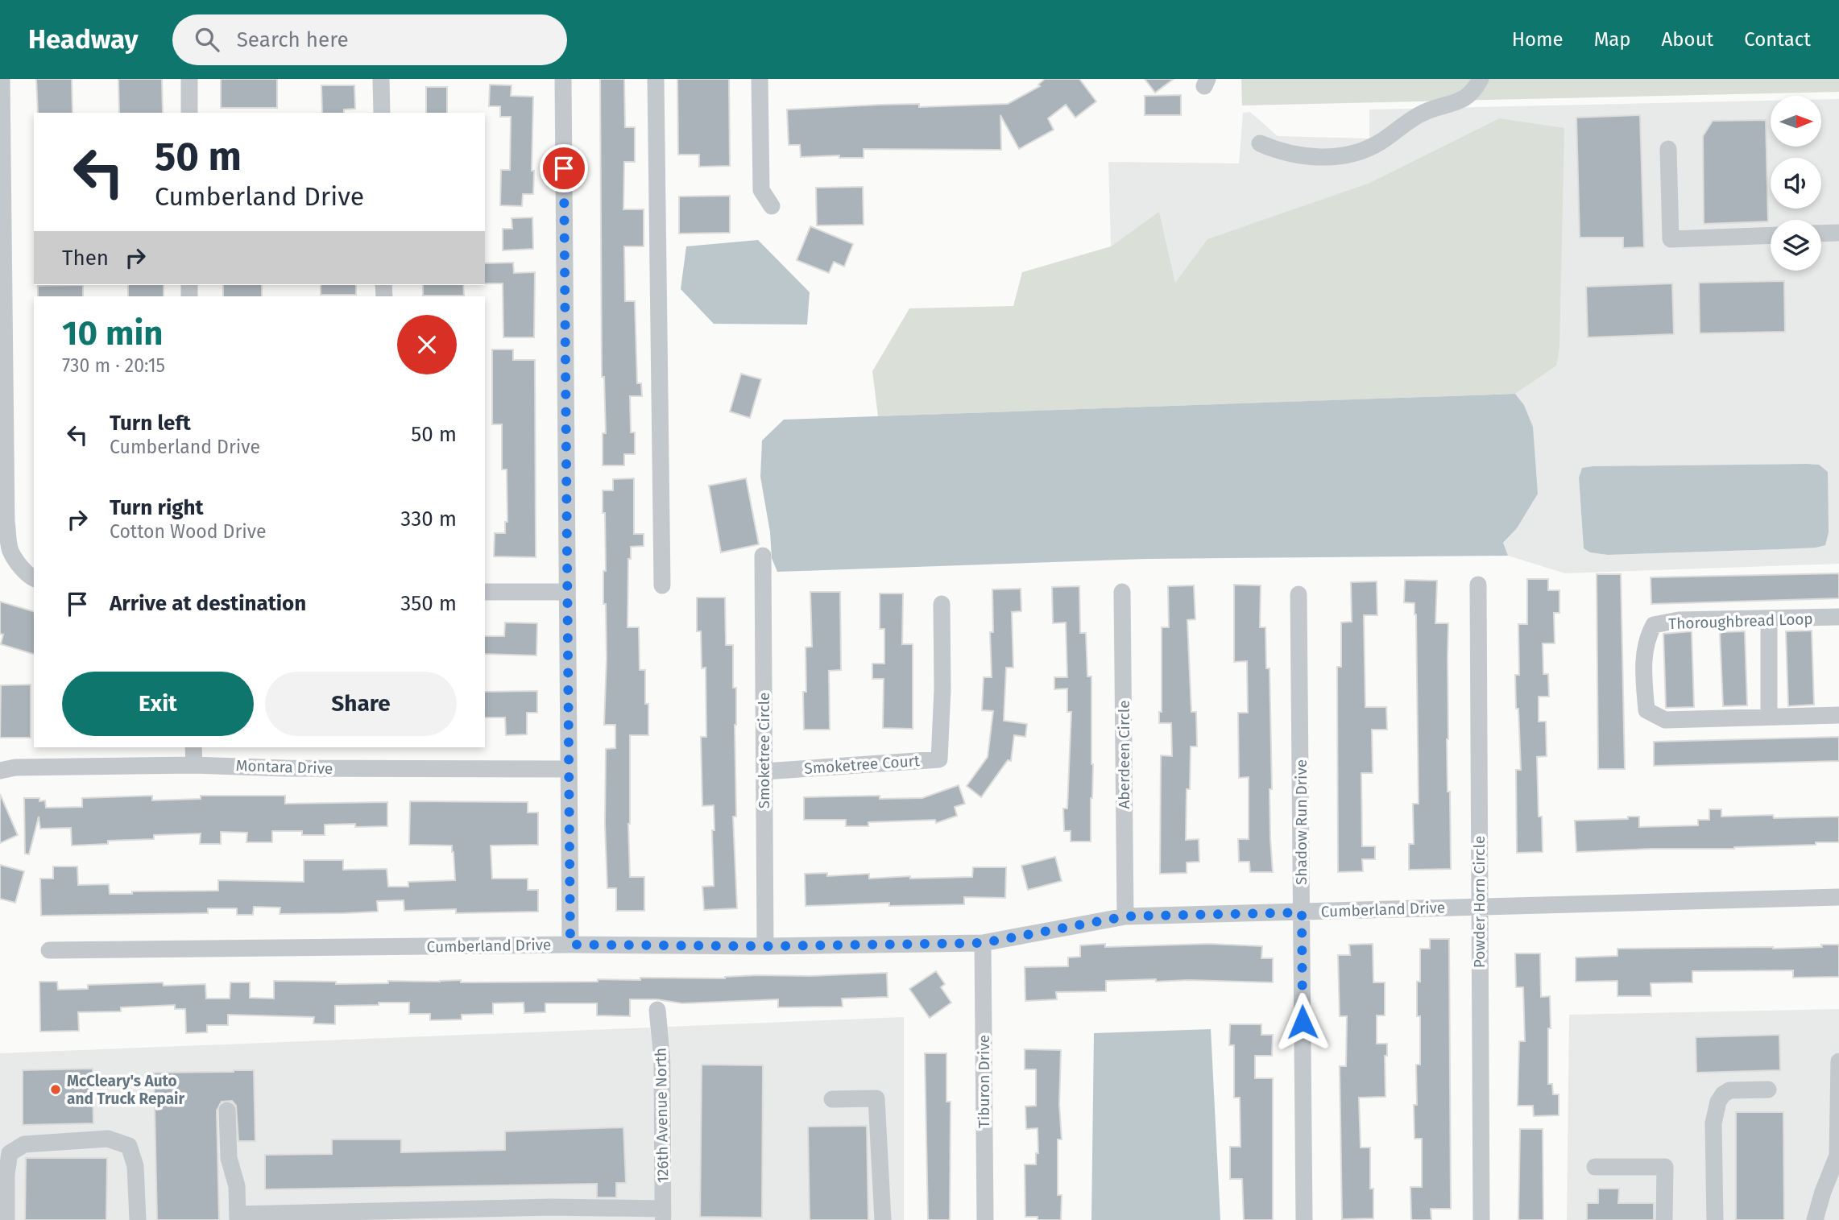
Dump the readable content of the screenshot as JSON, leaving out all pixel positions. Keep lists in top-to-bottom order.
{
  "streets": {
    "street": [
      "Thoroughbread Loop",
      "Smoketree Circle",
      "Aberdeen Circle",
      "Smoketree Court",
      "Montara Drive",
      "Shadow Run Drive",
      "Powder Horn Circle",
      "Cumberland Drive",
      "Tiburon Drive",
      "126th Avenue North"
    ]
  },
  "crossings": [
    ["Smoketree Circle", "Smoketree Court"],
    ["Smoketree Circle", "Cumberland Drive"],
    ["Aberdeen Circle", "Cumberland Drive"],
    ["Shadow Run Drive", "Cumberland Drive"],
    ["Powder Horn Circle", "Cumberland Drive"],
    ["Cumberland Drive", "Tiburon Drive"]
  ],
  "places": ["McCleary's Auto and Truck Repair"],
  "north": "right",
  "page": {
    "header": "Headway",
    "search": "Search here",
    "nav": [
      "Home",
      "Map",
      "About",
      "Contact"
    ],
    "turn": ["50 m", "Cumberland Drive"],
    "then": "Then",
    "heading": ["10 min", "730 m · 20:15"],
    "list": [
      {
        "name": "Turn left",
        "note": "Cumberland Drive",
        "value": "50 m"
      },
      {
        "name": "Turn right",
        "note": "Cotton Wood Drive",
        "value": "330 m"
      },
      {
        "name": "Arrive at destination",
        "value": "350 m"
      }
    ],
    "buttons": ["Exit", "Share"]
  }
}
